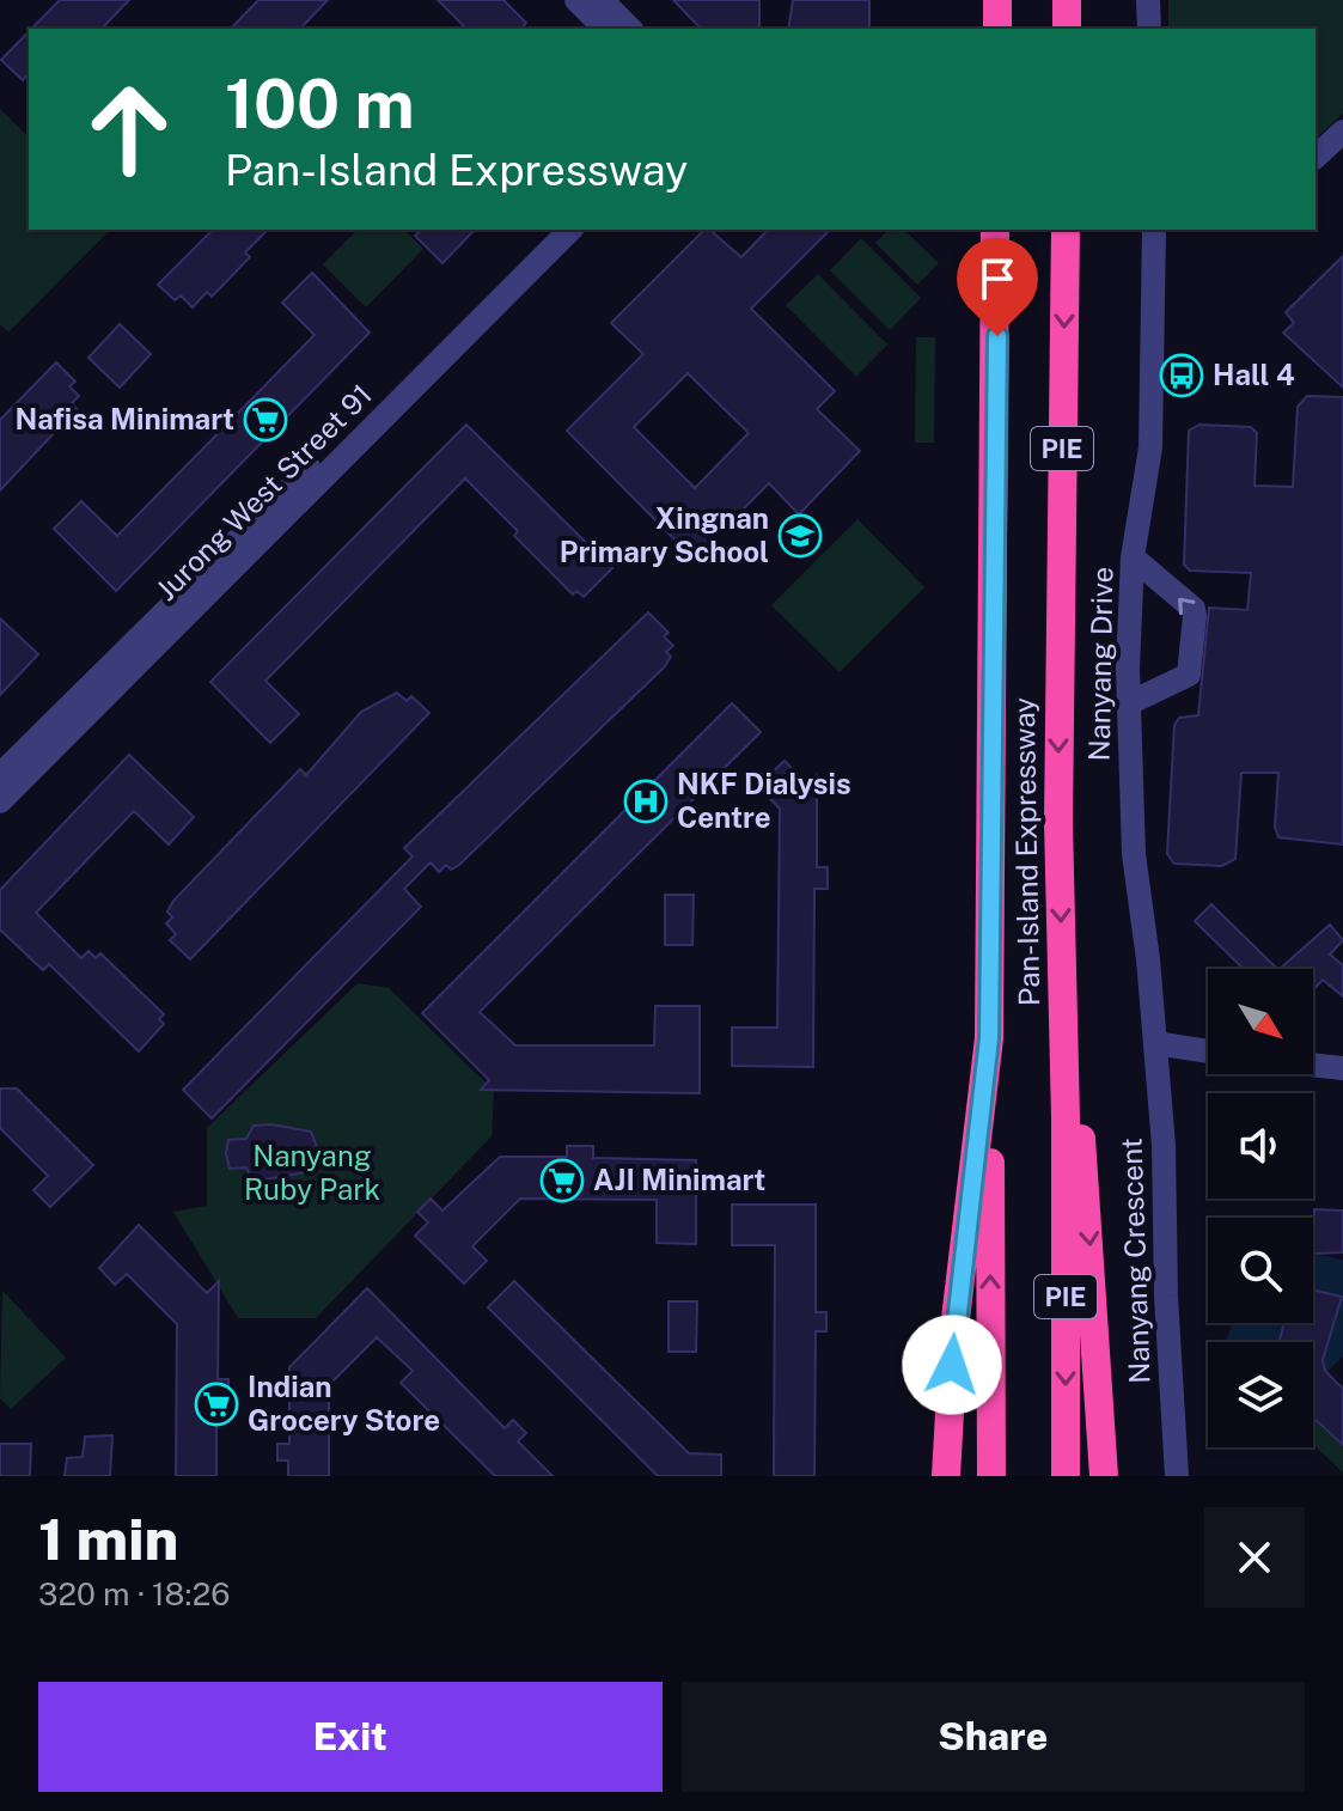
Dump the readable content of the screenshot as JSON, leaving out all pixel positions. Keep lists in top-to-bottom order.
{
  "streets": {
    "highway": ["PIE", "Pan-Island Expressway"],
    "street": ["Jurong West Street 91", "Nanyang Drive", "Nanyang Crescent"]
  },
  "crossings": [
    ["Nanyang Drive", "Nanyang Crescent"]
  ],
  "parks": ["Nanyang Ruby Park"],
  "places": {
    "bus stop": ["Hall 4"],
    "supermarket": ["Nafisa Minimart", "AJI Minimart", "Indian Grocery Store"],
    "school or university": ["Xingnan Primary School"],
    "hospital": ["NKF Dialysis Centre"]
  },
  "north": "bottom right",
  "page": {
    "turn": ["100 m", "Pan-Island Expressway"],
    "heading": ["1 min", "320 m · 18:26"],
    "buttons": ["Exit", "Share"]
  }
}
